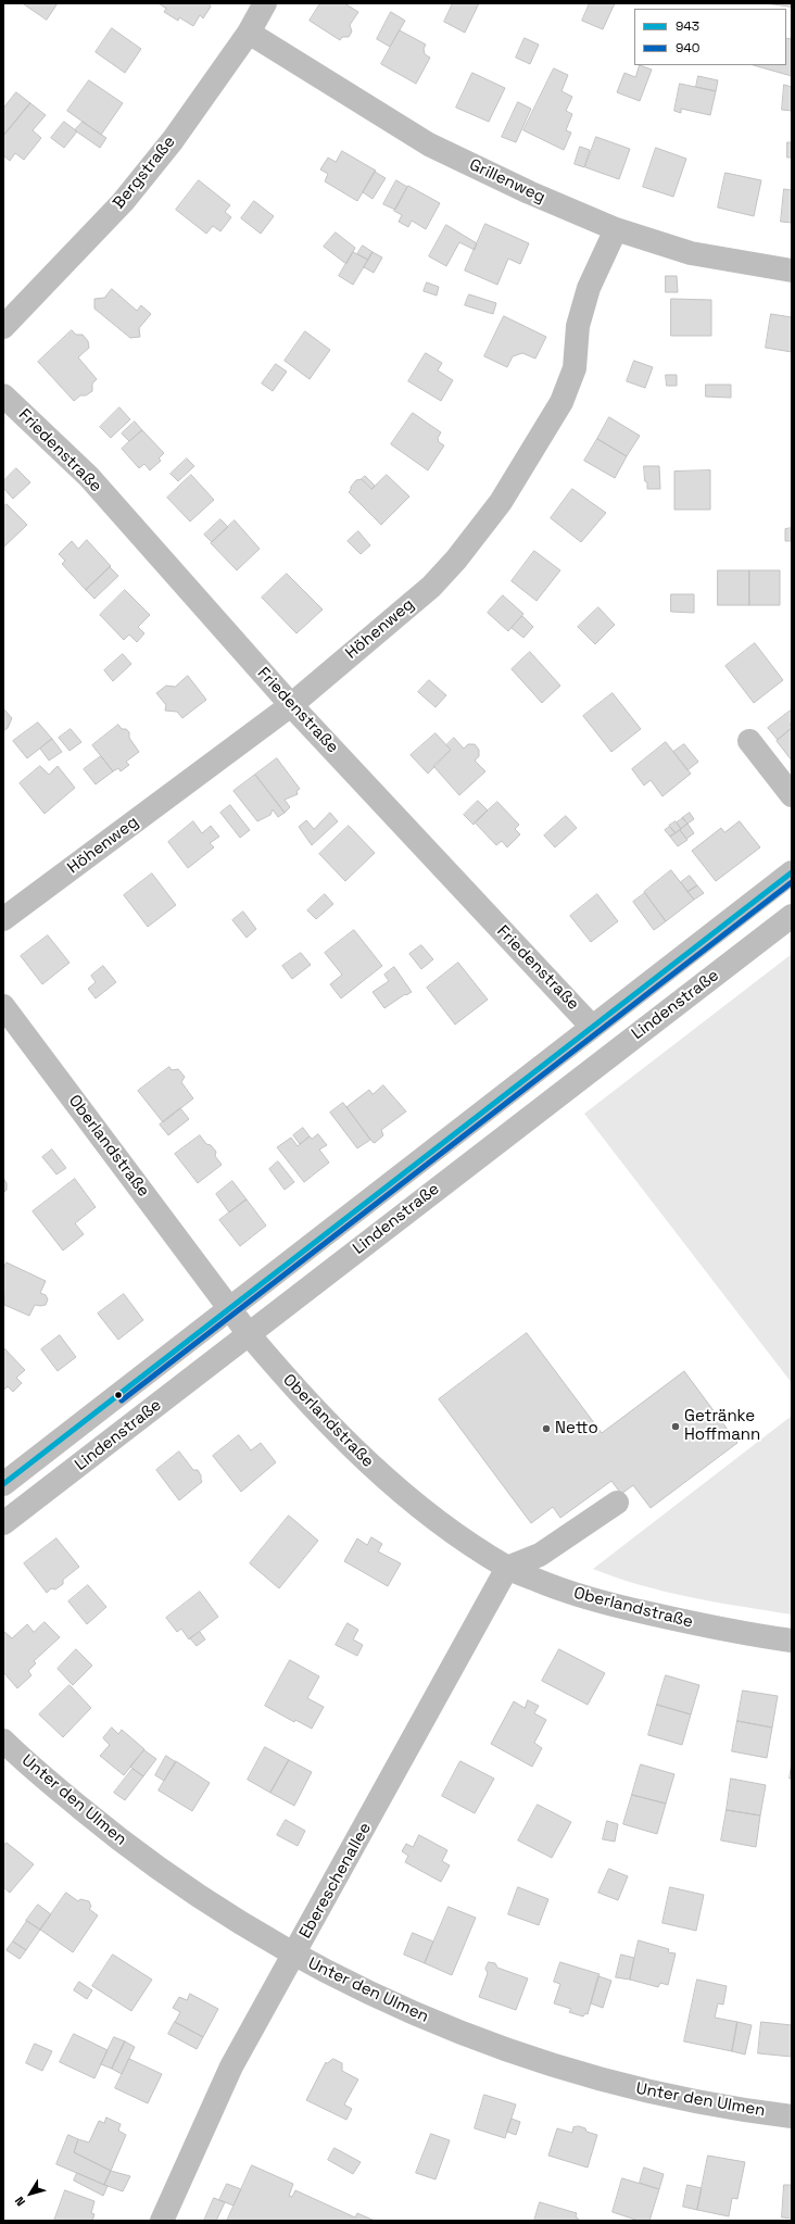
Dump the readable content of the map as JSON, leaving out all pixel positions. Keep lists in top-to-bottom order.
{
  "streets": {
    "street": [
      "Bergstraße",
      "Grillenweg",
      "Friedenstraße",
      "Höhenweg",
      "Lindenstraße",
      "Oberlandstraße",
      "Unter den Ulmen",
      "Ebereschenallee"
    ]
  },
  "crossings": [
    ["Bergstraße", "Grillenweg"],
    ["Grillenweg", "Höhenweg"],
    ["Friedenstraße", "Höhenweg"],
    ["Friedenstraße", "Lindenstraße"],
    ["Lindenstraße", "Oberlandstraße"],
    ["Oberlandstraße", "Ebereschenallee"],
    ["Unter den Ulmen", "Ebereschenallee"]
  ],
  "places": ["Getränke Hoffmann", "Netto"],
  "lines": ["transit line 943", "transit line 940"],
  "legend": ["943", "940"],
  "north": "bottom left"
}
